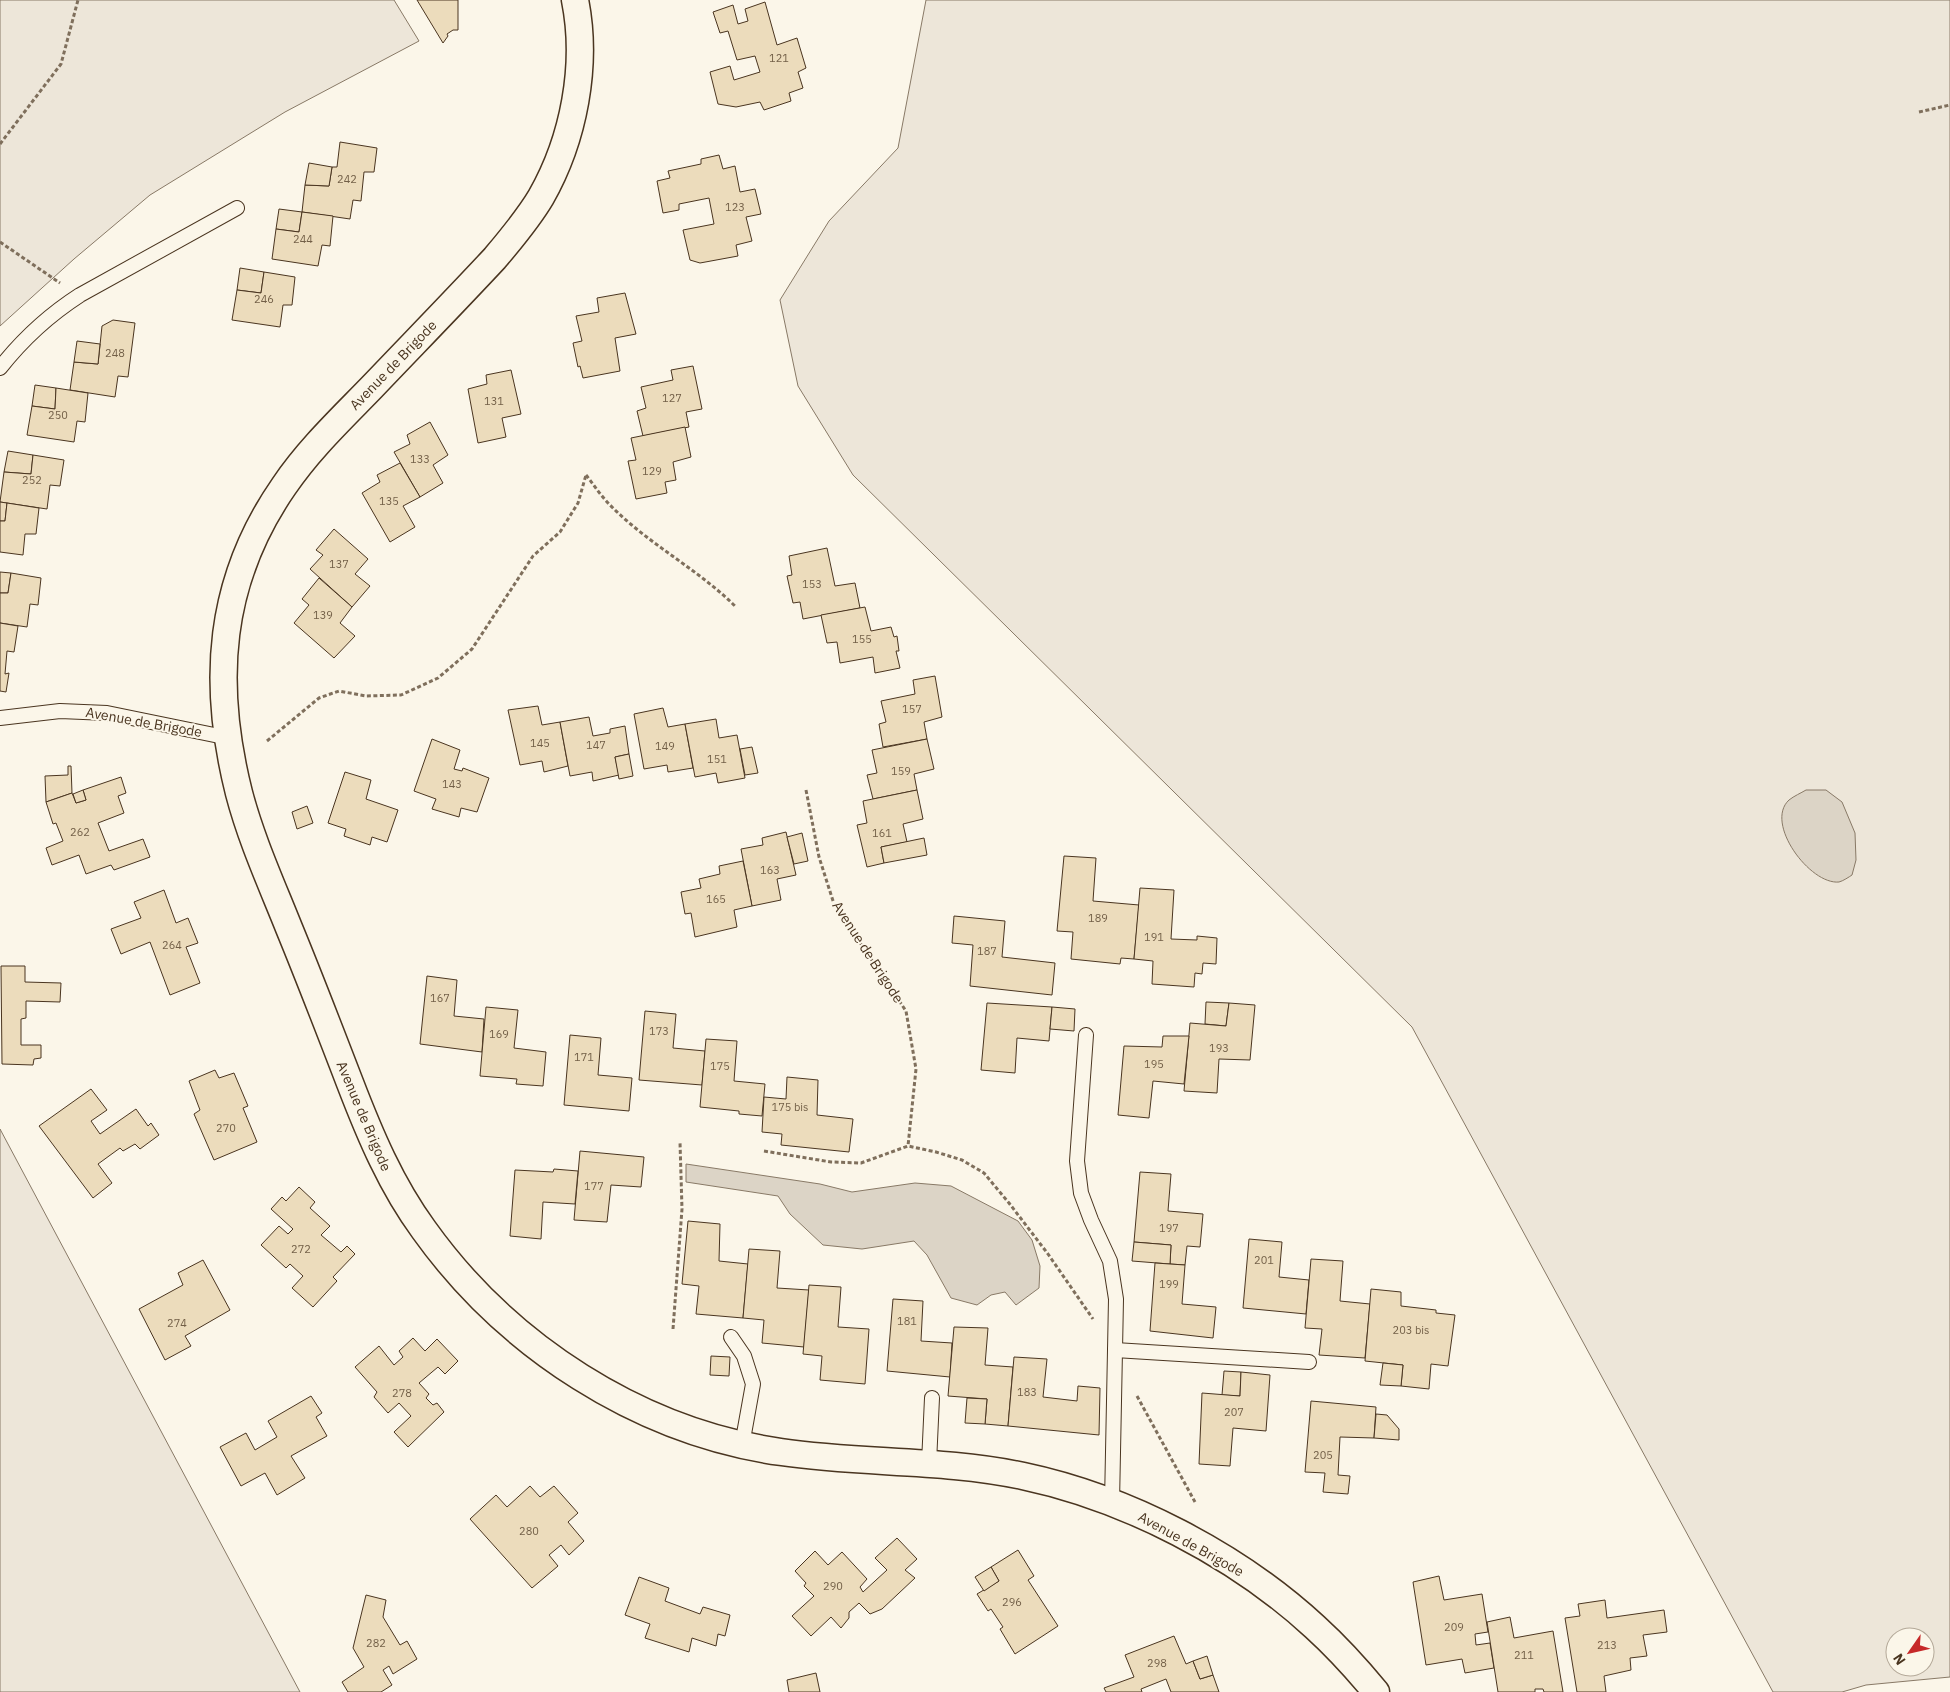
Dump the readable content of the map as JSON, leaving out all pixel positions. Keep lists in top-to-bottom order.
{
  "streets": {
    "street": ["Avenue de Brigode"]
  },
  "house_numbers": [
    "121",
    "242",
    "123",
    "244",
    "246",
    "248",
    "127",
    "131",
    "250",
    "133",
    "129",
    "252",
    "135",
    "137",
    "153",
    "139",
    "155",
    "157",
    "145",
    "147",
    "149",
    "151",
    "159",
    "143",
    "262",
    "161",
    "163",
    "165",
    "189",
    "191",
    "264",
    "187",
    "167",
    "173",
    "169",
    "193",
    "171",
    "195",
    "175",
    "175 bis",
    "270",
    "177",
    "197",
    "272",
    "201",
    "199",
    "181",
    "274",
    "203 bis",
    "183",
    "278",
    "207",
    "205",
    "280",
    "290",
    "296",
    "209",
    "282",
    "213",
    "211",
    "298"
  ],
  "north": "bottom left"
}
